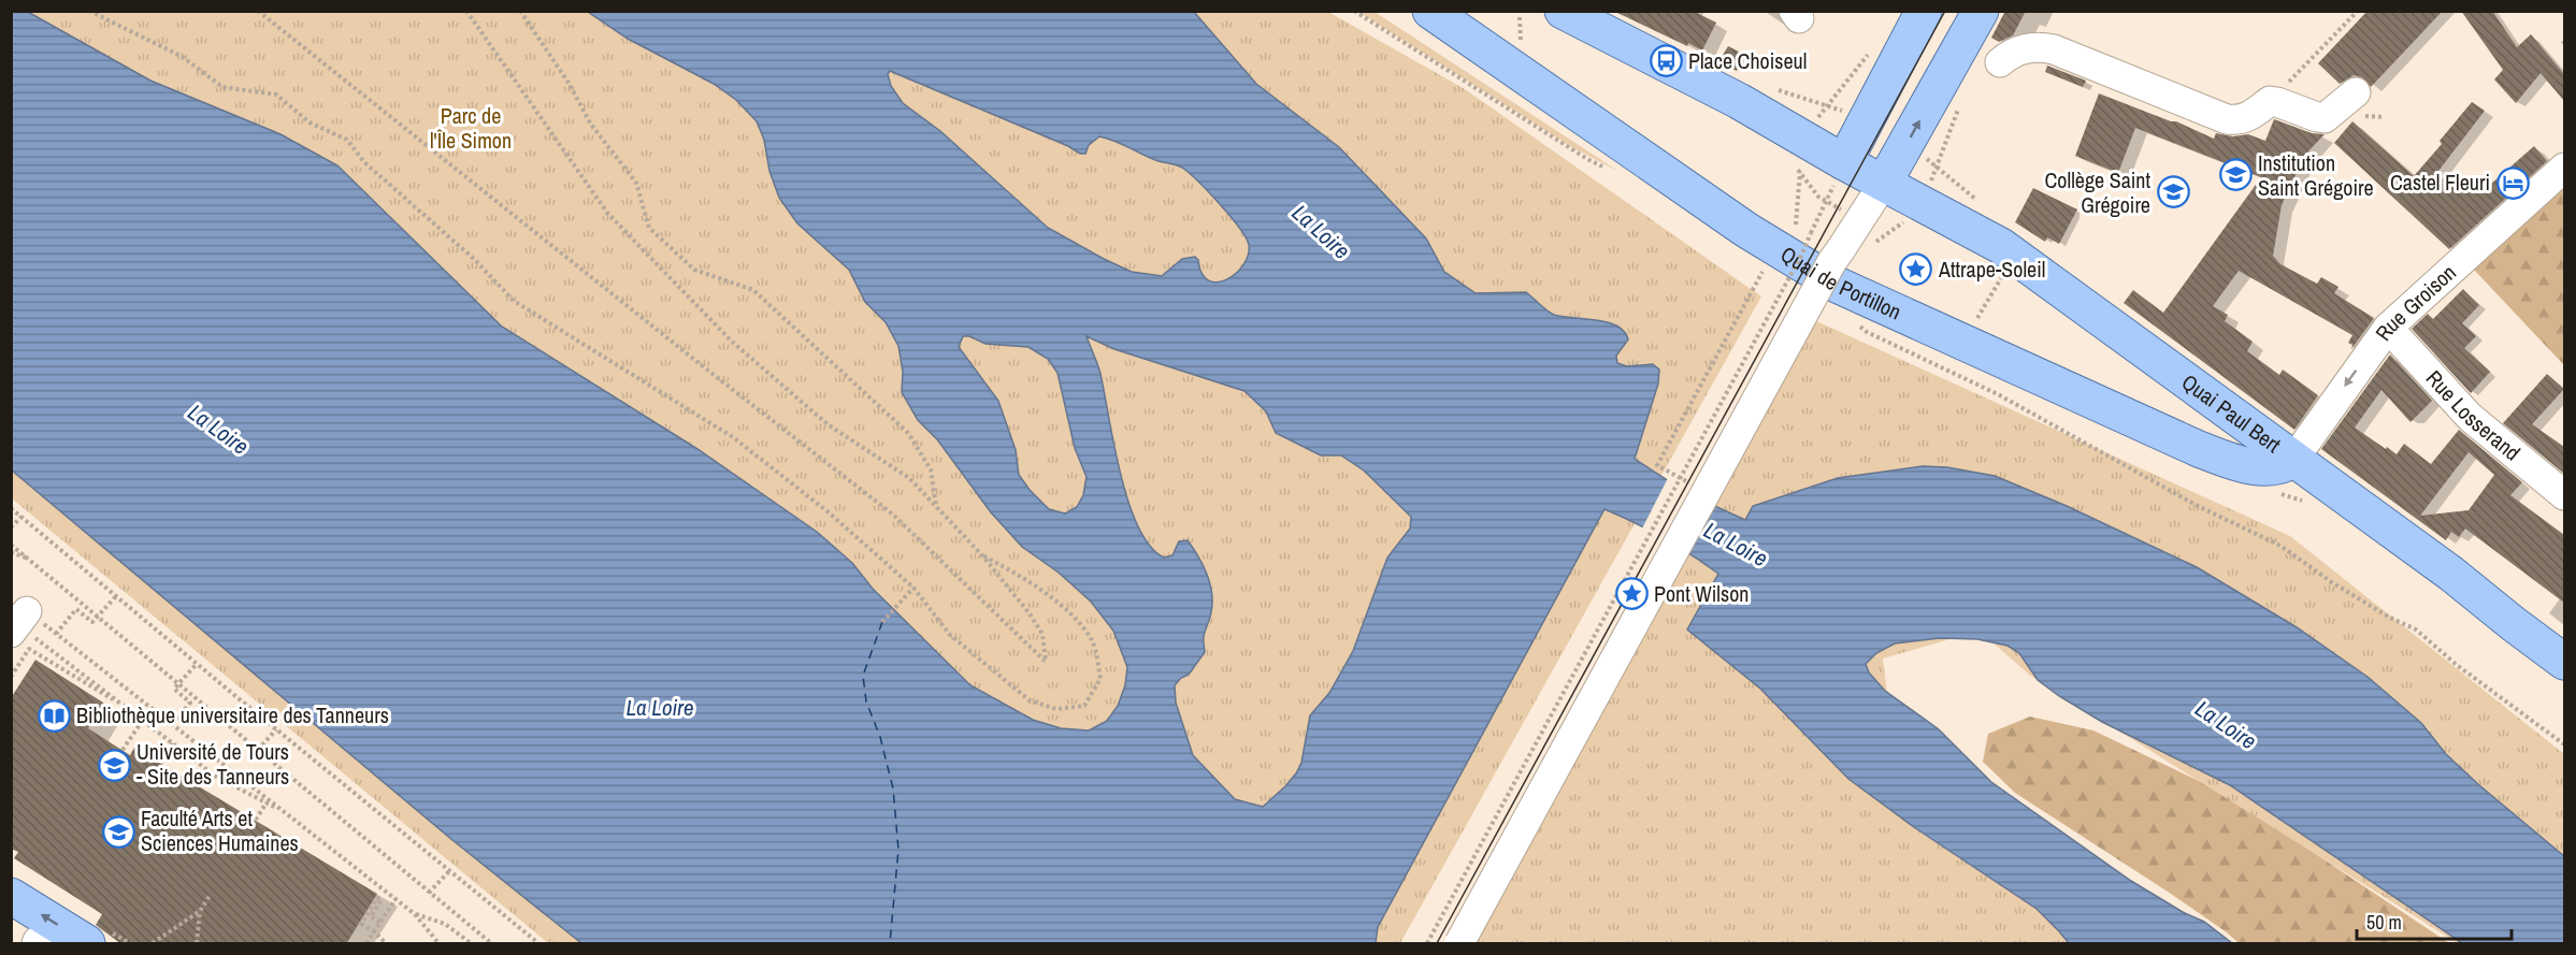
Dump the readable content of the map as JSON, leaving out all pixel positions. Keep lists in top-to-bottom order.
{
  "streets": {
    "main road": ["Quai de Portillon", "Quai Paul Bert"],
    "street": ["Rue Groison", "Rue Losserand"]
  },
  "crossings": [
    ["Quai de Portillon", "Rue Groison"],
    ["Quai de Portillon", "Quai Paul Bert"],
    ["Rue Groison", "Quai Paul Bert"],
    ["Rue Groison", "Rue Losserand"]
  ],
  "one_way": ["Rue Groison"],
  "water": ["La Loire"],
  "parks": ["Parc de l'Île Simon"],
  "places": {
    "bus stop": ["Place Choiseul"],
    "school or university": [
      "Institution Saint Grégoire",
      "Collège Saint Grégoire",
      "Université de Tours - Site des Tanneurs",
      "Faculté Arts et Sciences Humaines"
    ],
    "hotel": ["Castel Fleuri"],
    "place": ["Attrape-Soleil", "Pont Wilson"],
    "library": ["Bibliothèque universitaire des Tanneurs"]
  },
  "scale_bar": "50 m"
}
